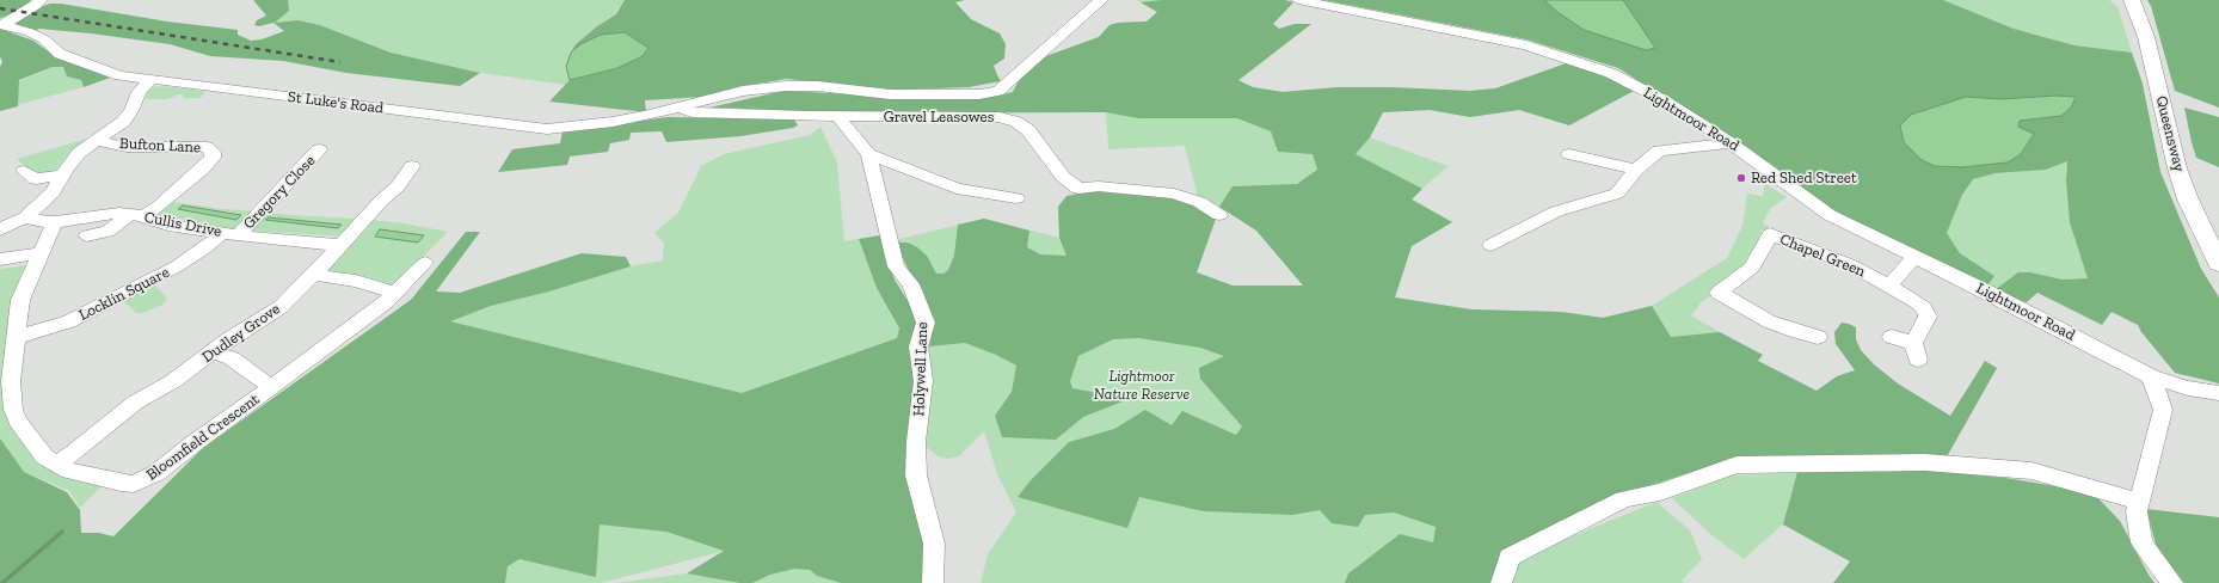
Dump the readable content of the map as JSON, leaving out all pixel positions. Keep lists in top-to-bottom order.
{
  "streets": {
    "main road": ["Queensway"],
    "street": [
      "St Luke's Road",
      "Gravel Leasowes",
      "Lightmoor Road",
      "Bufton Lane",
      "Gregory Close",
      "Cullis Drive",
      "Chapel Green",
      "Locklin Square",
      "Dudley Grove",
      "Holywell Lane",
      "Bloomfield Crescent"
    ]
  },
  "crossings": [
    ["St Luke's Road", "Gravel Leasowes"],
    ["Gravel Leasowes", "Holywell Lane"],
    ["Bufton Lane", "Cullis Drive"],
    ["Gregory Close", "Cullis Drive"],
    ["Gregory Close", "Locklin Square"],
    ["Cullis Drive", "Locklin Square"],
    ["Cullis Drive", "Dudley Grove"],
    ["Cullis Drive", "Bloomfield Crescent"],
    ["Locklin Square", "Bloomfield Crescent"],
    ["Dudley Grove", "Bloomfield Crescent"]
  ],
  "parks": ["Lightmoor Nature Reserve"],
  "places": ["Red Shed Street"]
}
